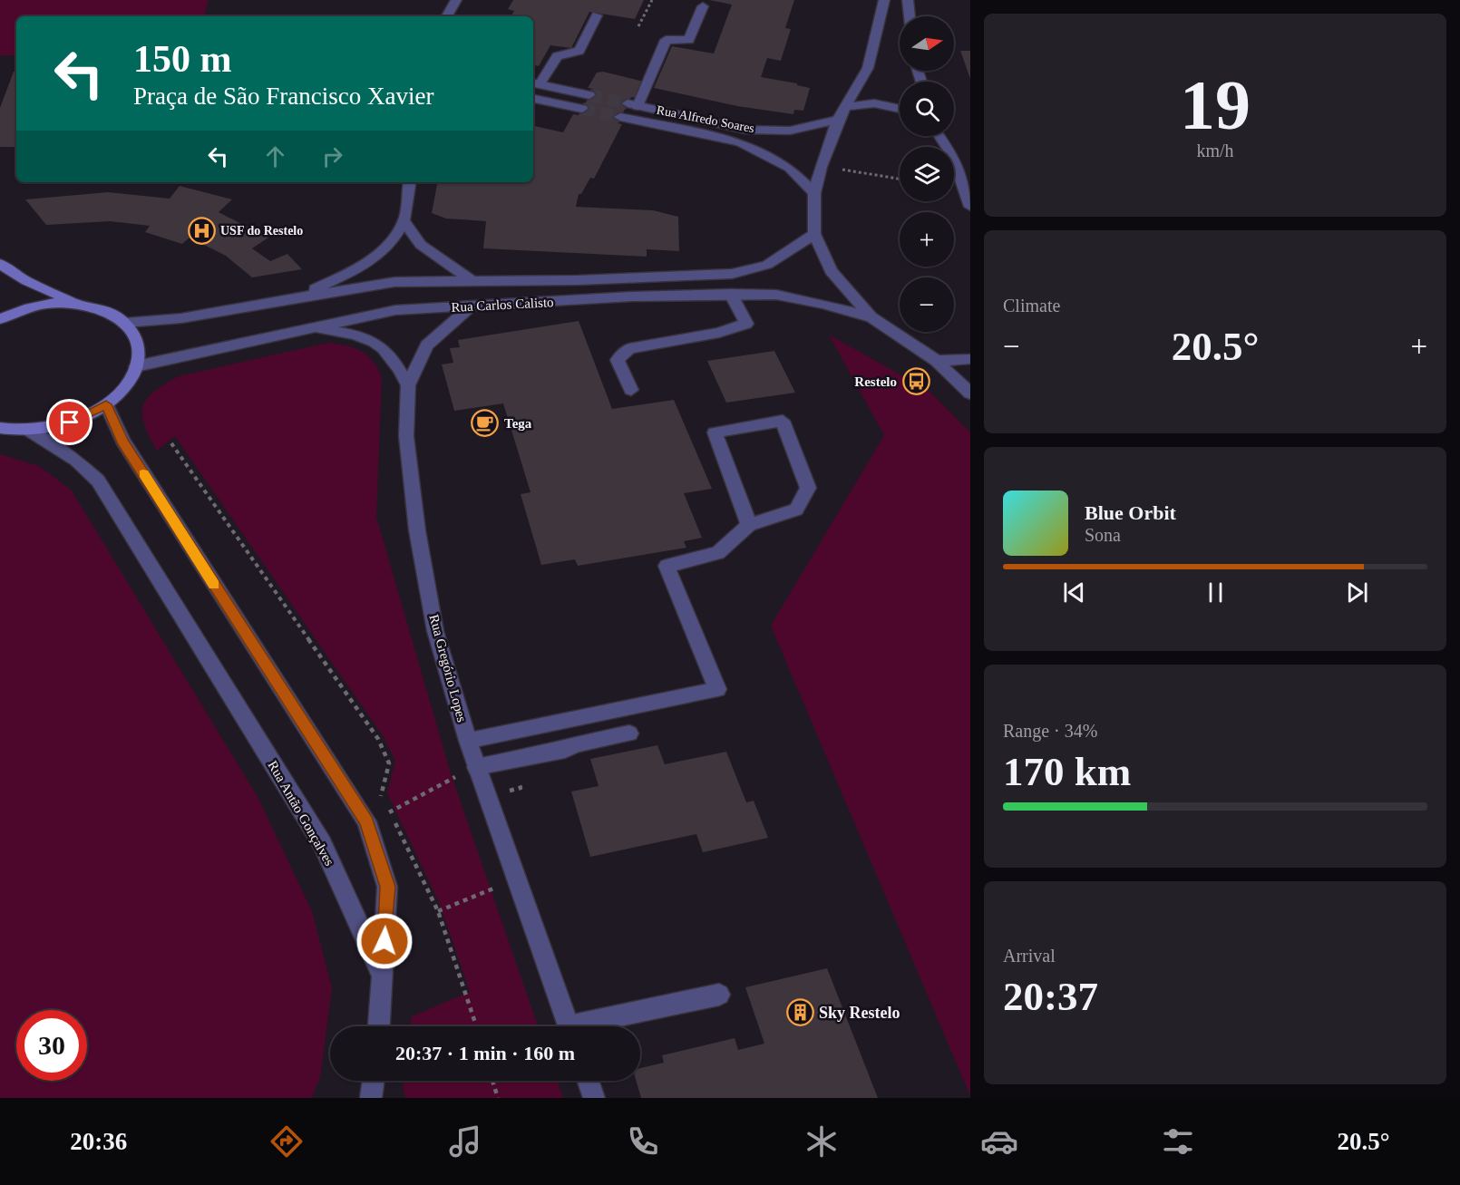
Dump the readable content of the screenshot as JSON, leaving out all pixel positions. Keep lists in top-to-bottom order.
{
  "streets": {
    "street": [
      "Rua Alfredo Soares",
      "Rua Carlos Calisto",
      "Rua Gregório Lopes",
      "Rua Antão Gonçalves"
    ]
  },
  "crossings": [
    ["Rua Carlos Calisto", "Rua Gregório Lopes"]
  ],
  "places": {
    "hospital": ["USF do Restelo"],
    "bus stop": ["Restelo"],
    "cafe": ["Tega"],
    "building": ["Sky Restelo"]
  },
  "north": "right",
  "page": {
    "tile": [
      ["19", "km/h"],
      "Climate",
      ["Range · 34%", "170 km"],
      ["Arrival", "20:37"]
    ],
    "map_buttons": ["+", "−"],
    "turn": ["150 m", "Praça de São Francisco Xavier"],
    "heat": ["−", "20.5°", "+"],
    "song": ["Blue Orbit", "Sona"],
    "limit": "30",
    "trip": "20:37 · 1 min · 160 m",
    "tabs": ["20:36", "20.5°"]
  }
}
